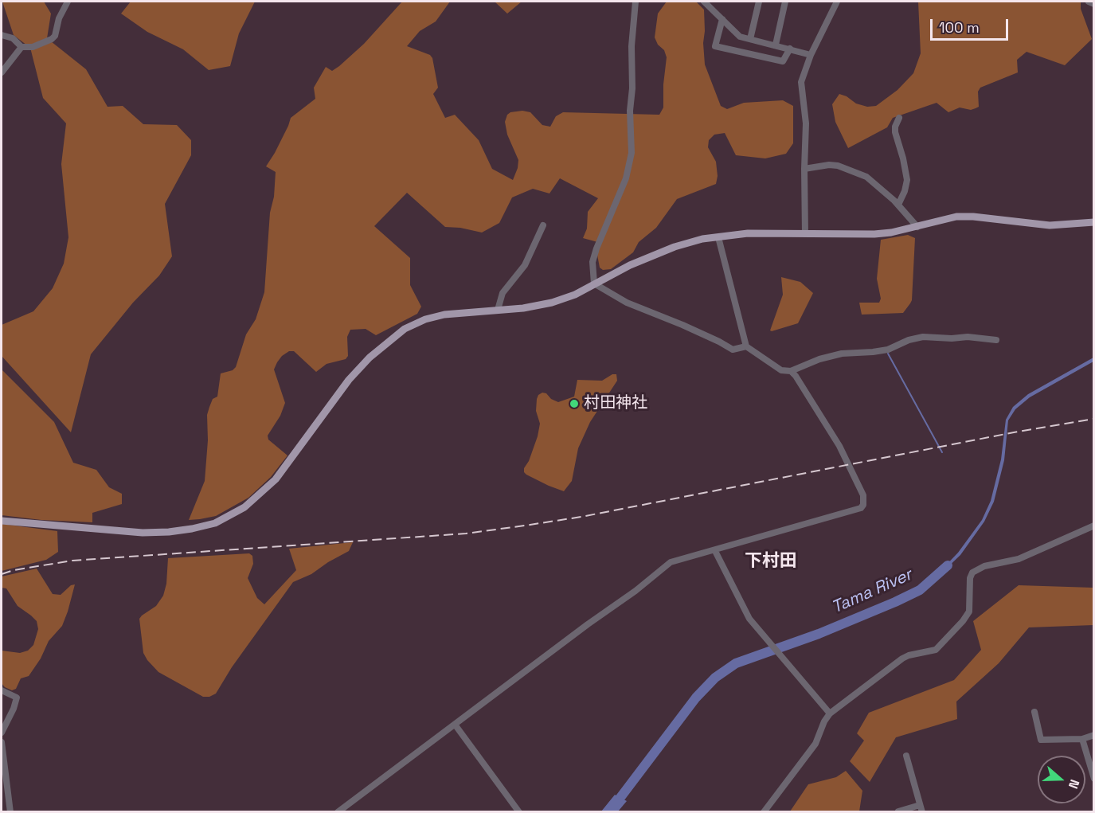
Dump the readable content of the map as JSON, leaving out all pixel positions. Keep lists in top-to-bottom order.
{
  "districts": ["下村田"],
  "water": ["Tama River"],
  "places": ["村田神社"],
  "scale_bar": "100 m",
  "north": "right"
}
